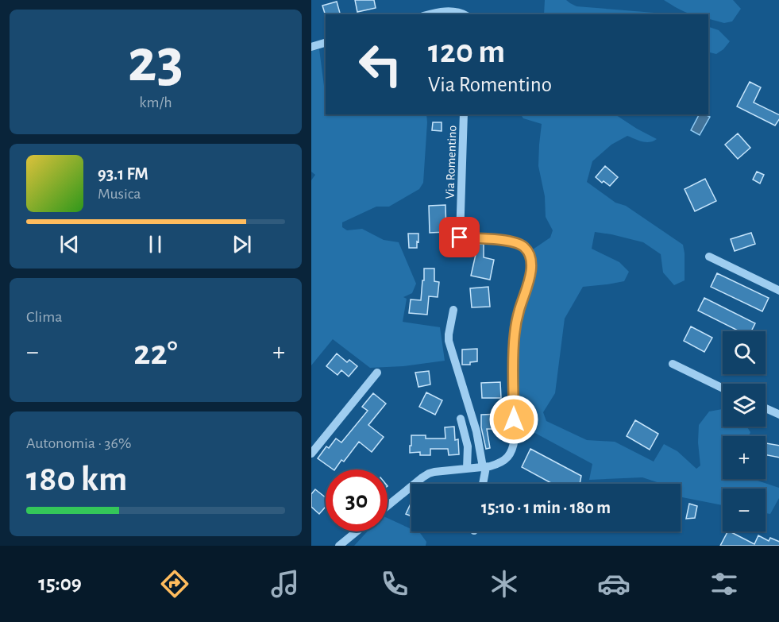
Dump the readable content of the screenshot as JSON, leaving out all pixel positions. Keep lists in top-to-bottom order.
{
  "streets": {
    "street": ["Via Romentino"]
  },
  "page": {
    "tile": [
      ["23", "km/h"],
      "Clima",
      ["Autonomia · 36%", "180 km"]
    ],
    "turn": ["120 m", "Via Romentino"],
    "song": ["93.1 FM", "Musica"],
    "map_buttons": ["+", "−"],
    "heat": ["−", "22°", "+"],
    "limit": "30",
    "trip": "15:10 · 1 min · 180 m",
    "tabs": "15:09"
  }
}
